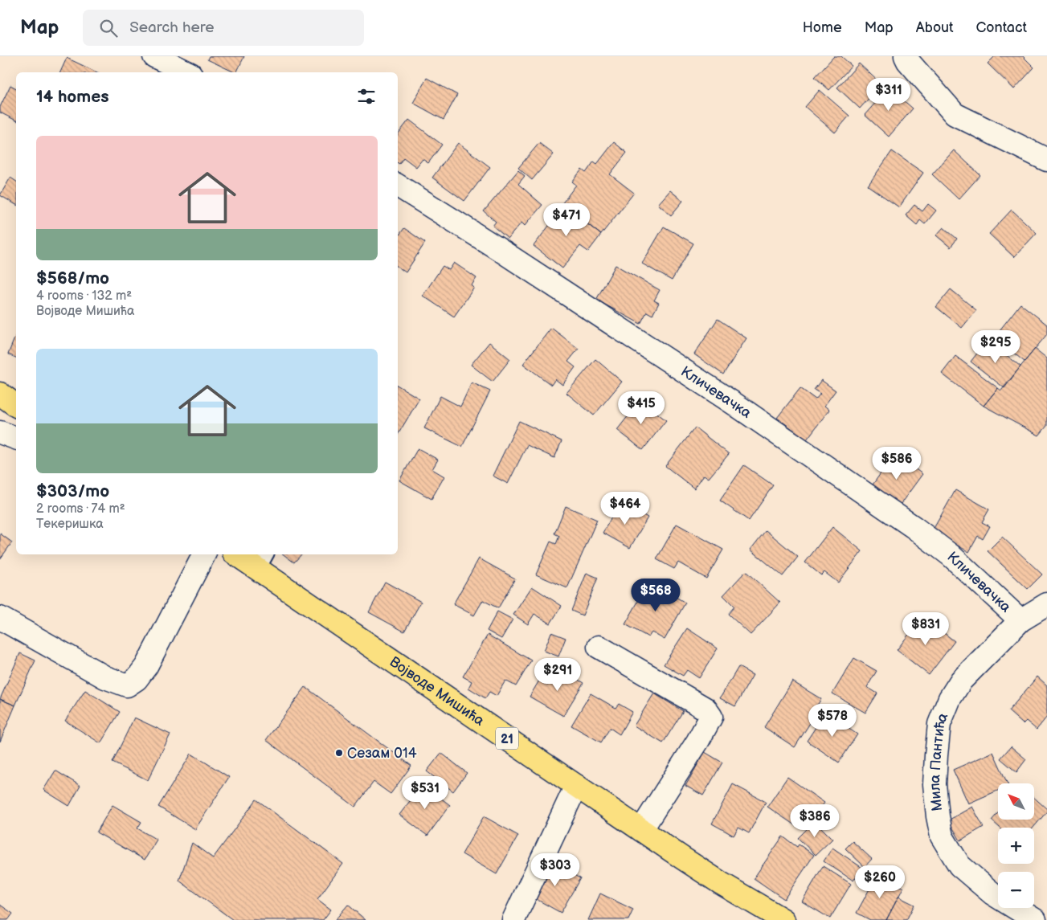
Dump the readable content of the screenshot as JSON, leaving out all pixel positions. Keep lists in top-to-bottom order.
{
  "streets": {
    "main road": ["Војводе Мишића", "21"],
    "street": ["Кличевачка", "Мила Пантића"]
  },
  "crossings": [
    ["Кличевачка", "Мила Пантића"]
  ],
  "places": ["Сезам 014"],
  "north": "top left",
  "page": {
    "header": "Map",
    "search": "Search here",
    "nav": [
      "Home",
      "Map",
      "About",
      "Contact"
    ],
    "heading": "14 homes",
    "price": [
      "$311",
      "$471",
      "$295",
      "$415",
      "$586",
      "$464",
      "$568",
      "$831",
      "$291",
      "$578",
      "$531",
      "$386",
      "$303",
      "$260"
    ],
    "list": [
      {
        "name": "$568/mo",
        "note": "4 rooms · 132 m² · Војводе Мишића"
      },
      {
        "name": "$303/mo",
        "note": "2 rooms · 74 m² · Текеришка"
      }
    ],
    "map_buttons": ["+", "−"]
  }
}
